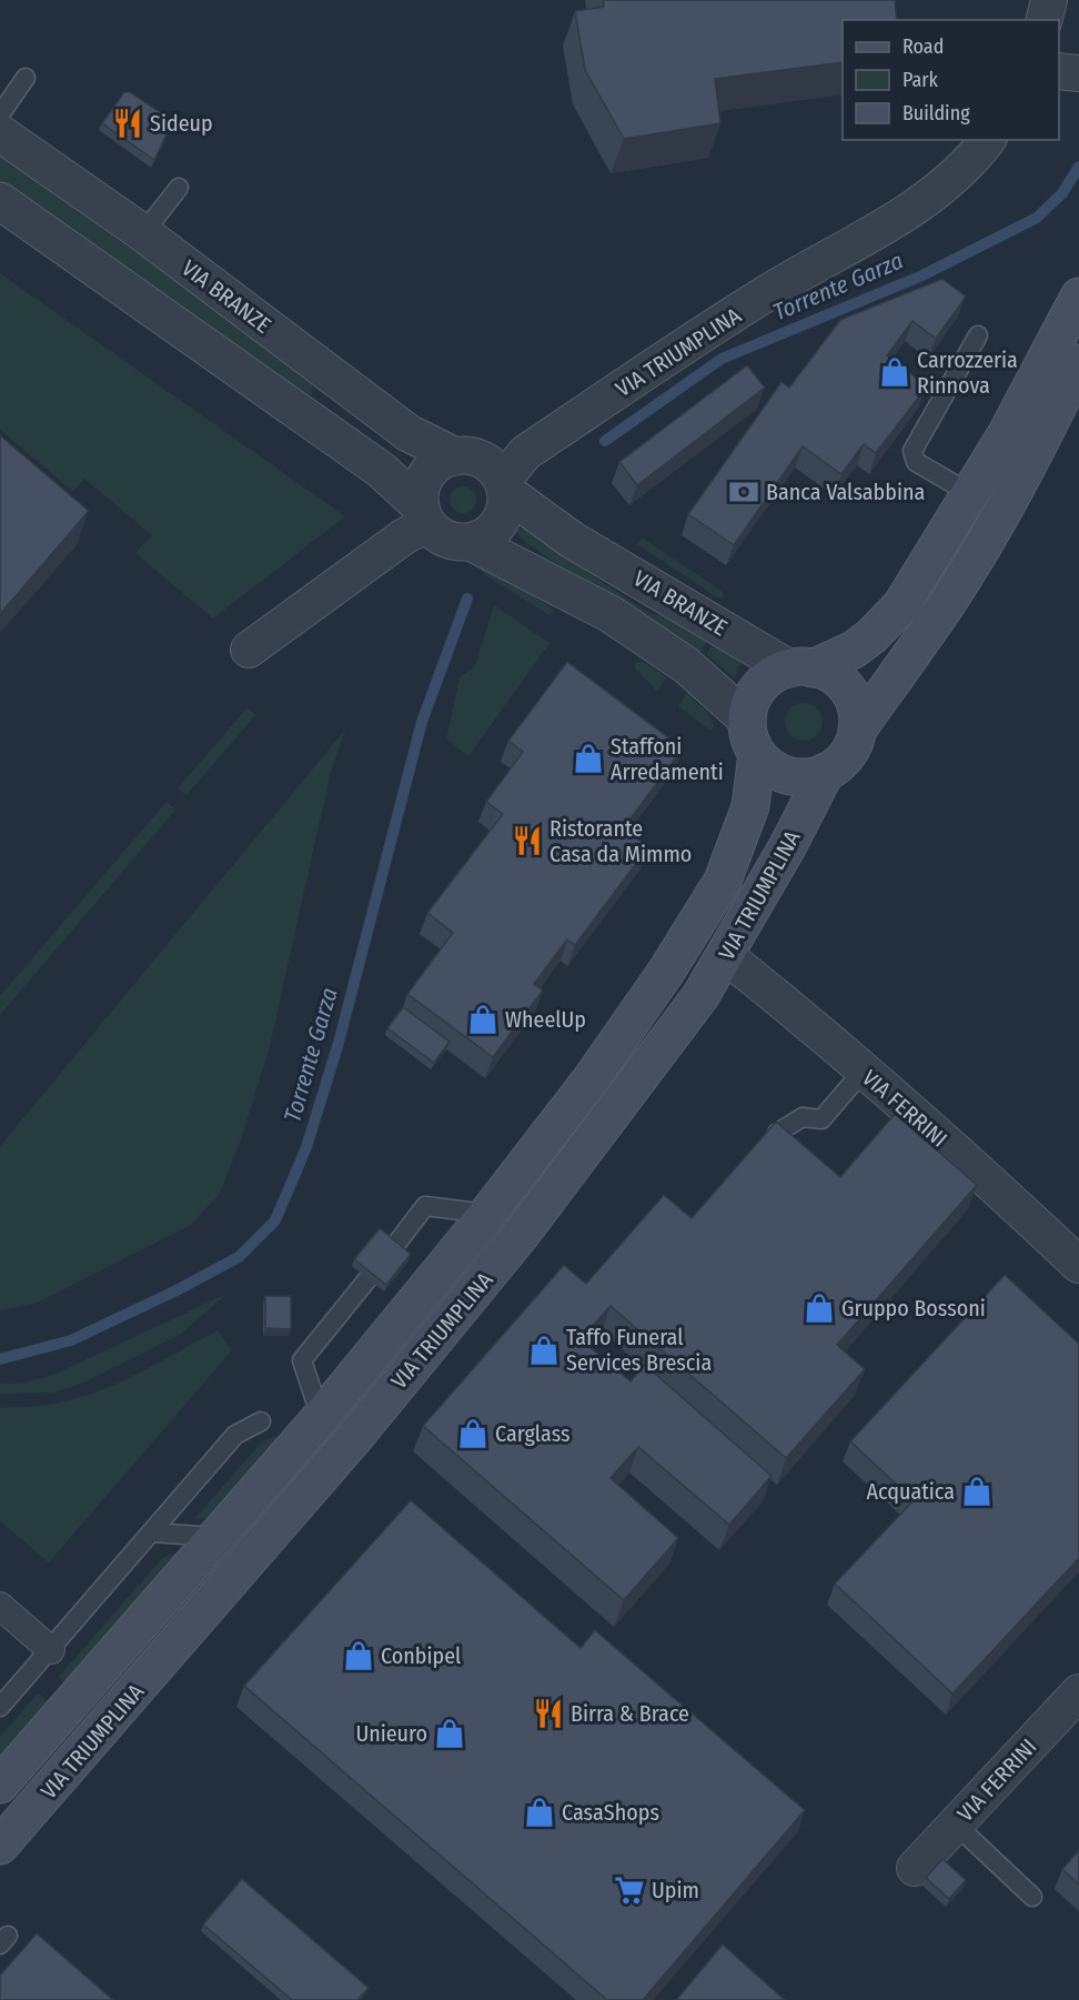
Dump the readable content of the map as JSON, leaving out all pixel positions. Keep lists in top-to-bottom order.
{
  "streets": {
    "main road": ["VIA TRIUMPLINA"],
    "street": ["VIA BRANZE", "VIA FERRINI"]
  },
  "crossings": [
    ["VIA BRANZE", "VIA TRIUMPLINA"],
    ["VIA TRIUMPLINA", "VIA FERRINI"]
  ],
  "water": ["Torrente Garza"],
  "places": {
    "restaurant": ["Sideup", "Ristorante Casa da Mimmo", "Birra & Brace"],
    "shop": [
      "Carrozzeria Rinnova",
      "Staffoni Arredamenti",
      "WheelUp",
      "Gruppo Bossoni",
      "Taffo Funeral Services Brescia",
      "Carglass",
      "Acquatica",
      "Conbipel",
      "Unieuro",
      "CasaShops"
    ],
    "bank": ["Banca Valsabbina"],
    "supermarket": ["Upim"]
  },
  "legend": ["Road", "Park", "Building"]
}
